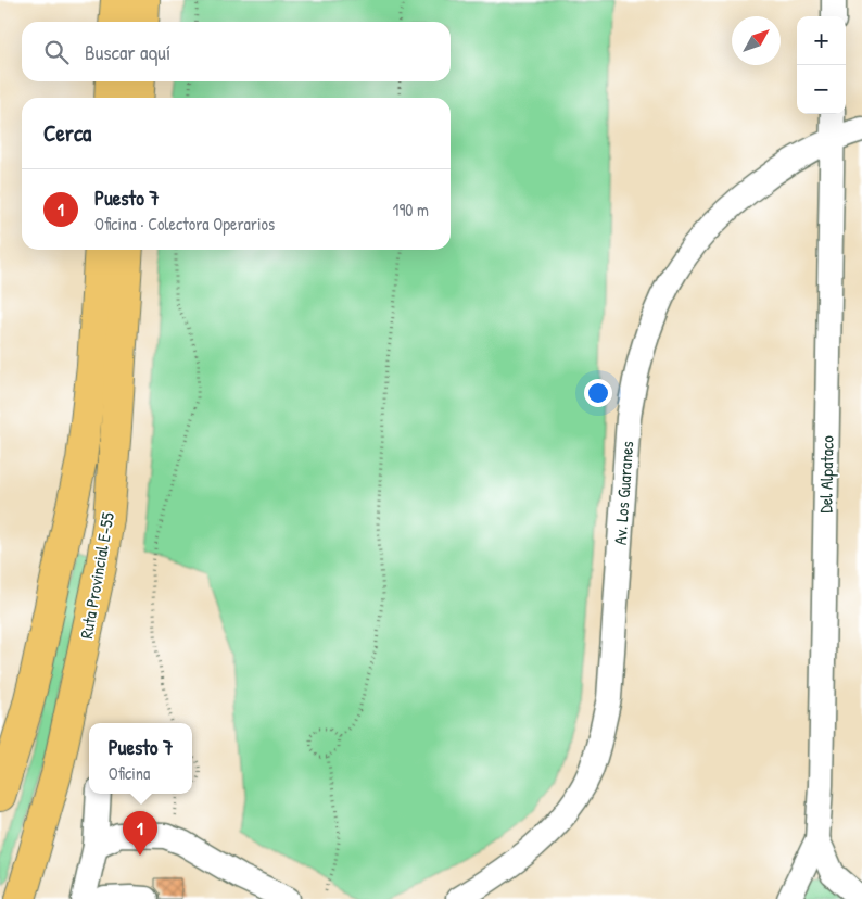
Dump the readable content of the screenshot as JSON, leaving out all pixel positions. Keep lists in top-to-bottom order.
{
  "streets": {
    "main road": ["Ruta Provincial E-55"],
    "street": ["Del Alpataco", "Av. Los Guaranes"]
  },
  "crossings": [
    ["Del Alpataco", "Av. Los Guaranes"]
  ],
  "north": "top right",
  "page": {
    "map_buttons": ["+", "−"],
    "search": "Buscar aquí",
    "heading": "Cerca",
    "list": [
      {
        "mark": "1",
        "name": "Puesto 7",
        "note": "Oficina · Colectora Operarios",
        "value": "190 m"
      }
    ],
    "popup": ["Puesto 7", "Oficina"],
    "pins": "1"
  }
}
